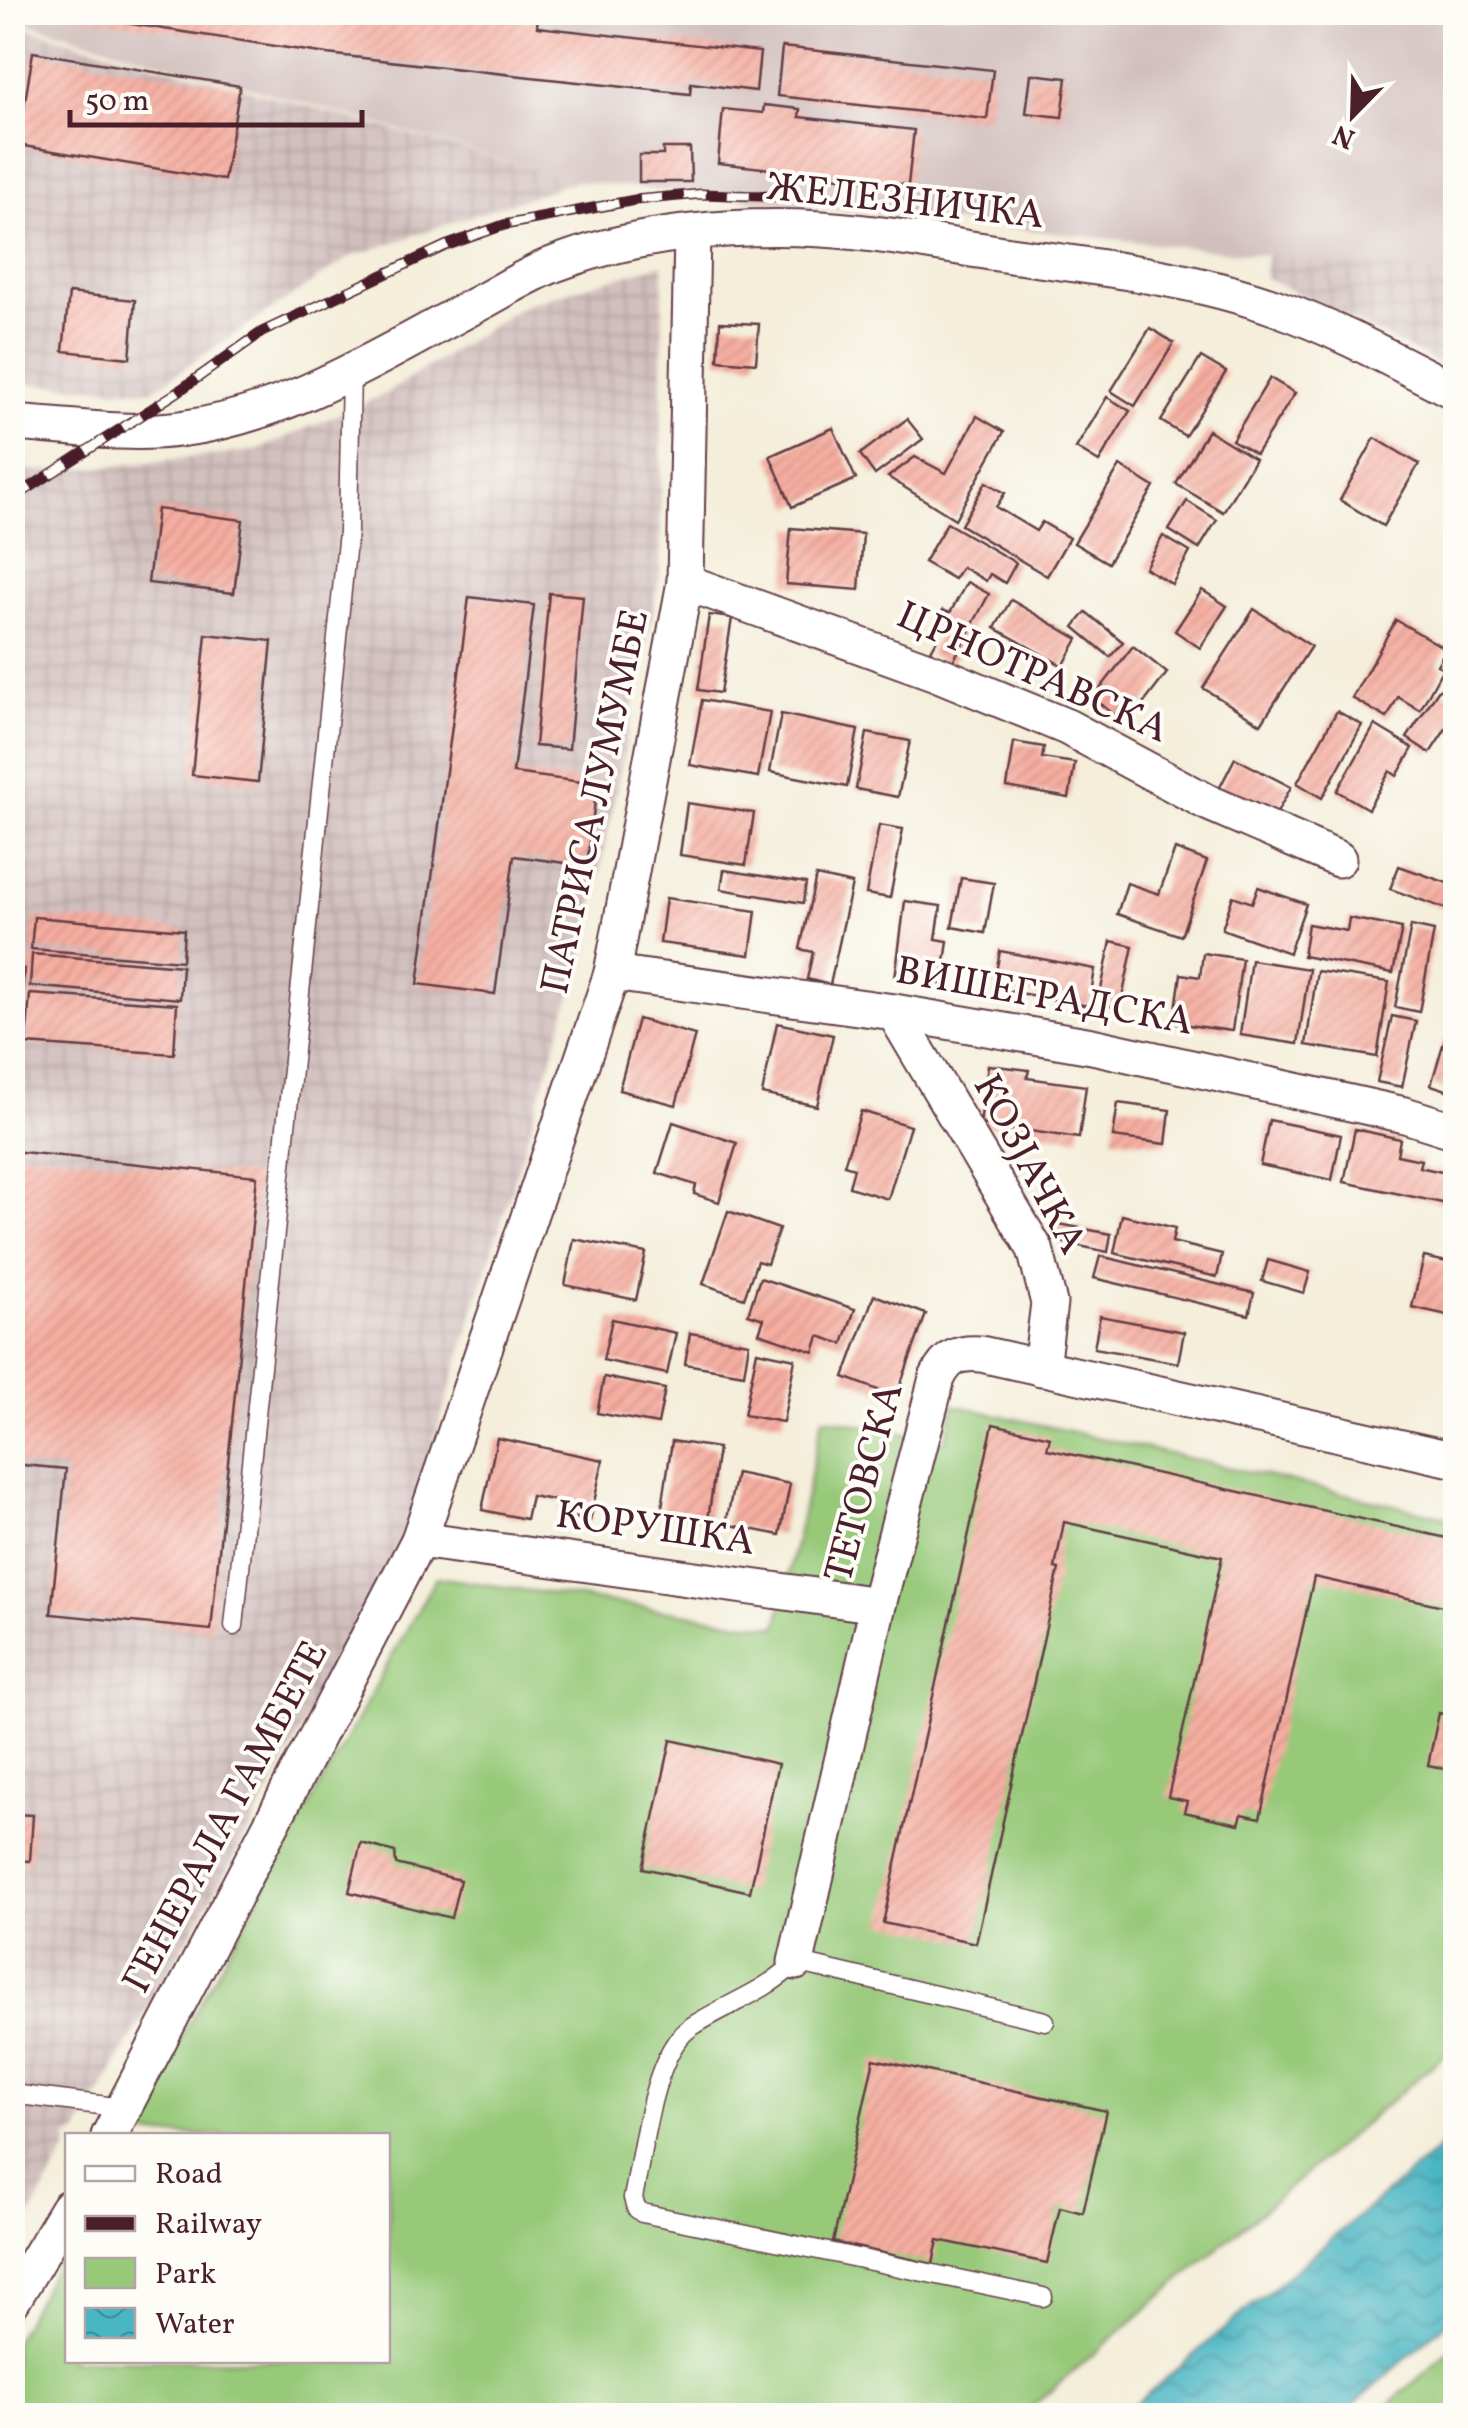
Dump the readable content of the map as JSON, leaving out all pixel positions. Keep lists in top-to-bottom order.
{
  "streets": {
    "street": [
      "ЖЕЛЕЗНИЧКА",
      "ЦРНОТРАВСКА",
      "ПАТРИСА ЛУМУМБЕ",
      "ВИШЕГРАДСКА",
      "КОЗЈАЧКА",
      "ТЕТОВСКА",
      "КОРУШКА",
      "ГЕНЕРАЛА ГАМБЕТЕ"
    ]
  },
  "crossings": [
    ["ЖЕЛЕЗНИЧКА", "ПАТРИСА ЛУМУМБЕ"],
    ["ЦРНОТРАВСКА", "ПАТРИСА ЛУМУМБЕ"],
    ["ПАТРИСА ЛУМУМБЕ", "ВИШЕГРАДСКА"],
    ["ПАТРИСА ЛУМУМБЕ", "КОРУШКА"],
    ["ПАТРИСА ЛУМУМБЕ", "ГЕНЕРАЛА ГАМБЕТЕ"],
    ["ВИШЕГРАДСКА", "КОЗЈАЧКА"],
    ["КОЗЈАЧКА", "ТЕТОВСКА"],
    ["ТЕТОВСКА", "КОРУШКА"],
    ["КОРУШКА", "ГЕНЕРАЛА ГАМБЕТЕ"]
  ],
  "legend": [
    "Road",
    "Railway",
    "Park",
    "Water"
  ],
  "scale_bar": "50 m",
  "north": "bottom left"
}
